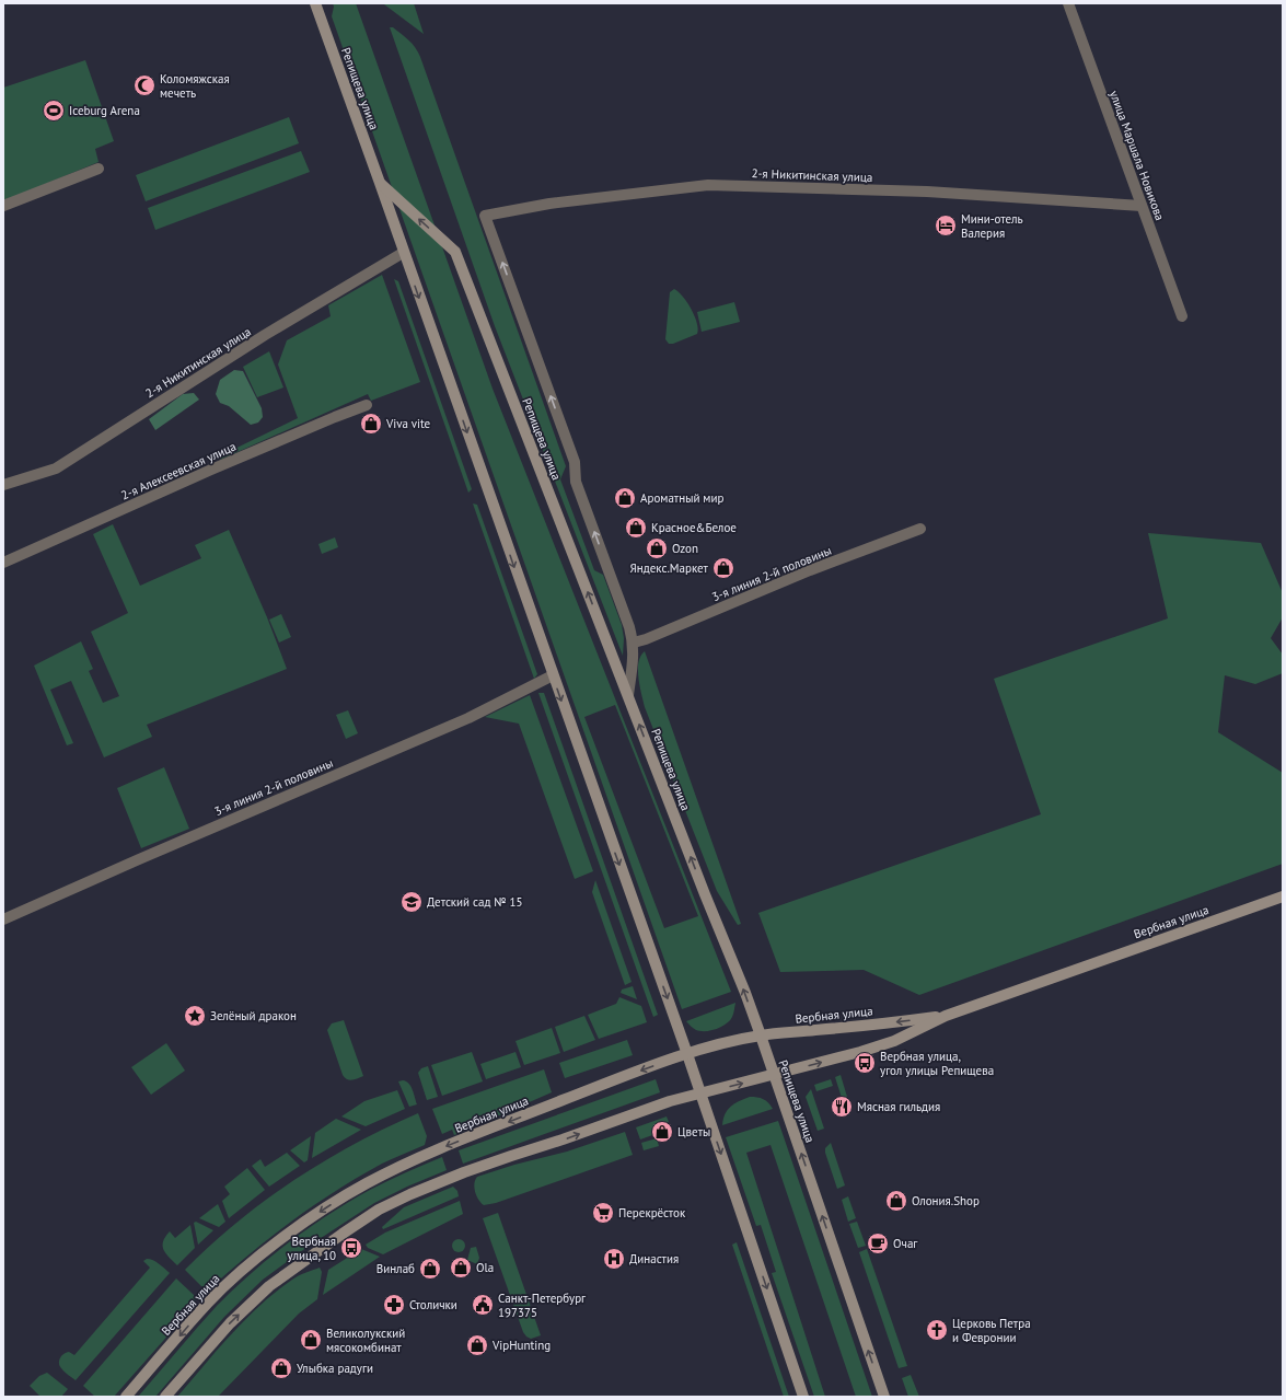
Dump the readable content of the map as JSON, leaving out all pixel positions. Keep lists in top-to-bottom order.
{
  "streets": {
    "main road": ["Репищева улица", "Вербная улица"],
    "street": [
      "улица Маршала Новикова",
      "2-я Никитинская улица",
      "2-я Алексеевская улица",
      "3-я линия 2-й половины"
    ]
  },
  "crossings": [
    ["Репищева улица", "2-я Никитинская улица"],
    ["Репищева улица", "3-я линия 2-й половины"],
    ["Репищева улица", "Вербная улица"],
    ["улица Маршала Новикова", "2-я Никитинская улица"],
    ["2-я Никитинская улица", "3-я линия 2-й половины"]
  ],
  "places": {
    "mosque": ["Коломяжская мечеть"],
    "sports": ["Iceburg Arena"],
    "hotel": ["Мини-отель Валерия"],
    "shop": [
      "Viva vite",
      "Ароматный мир",
      "Красное&Белое",
      "Ozon",
      "Яндекс.Маркет",
      "Цветы",
      "Олония.Shop",
      "Ola",
      "Винлаб",
      "Великолукский мясокомбинат",
      "VipHunting",
      "Улыбка радуги"
    ],
    "school or university": ["Детский сад № 15"],
    "place": ["Зелёный дракон"],
    "bus stop": ["Вербная улица, угол улицы Репищева", "Вербная улица, 10"],
    "restaurant": ["Мясная гильдия"],
    "supermarket": ["Перекрёсток"],
    "cafe": ["Очаг"],
    "hospital": ["Династия"],
    "pharmacy": ["Столички"],
    "public building": ["Санкт-Петербург 197375"],
    "church": ["Церковь Петра и Февронии"]
  }
}
